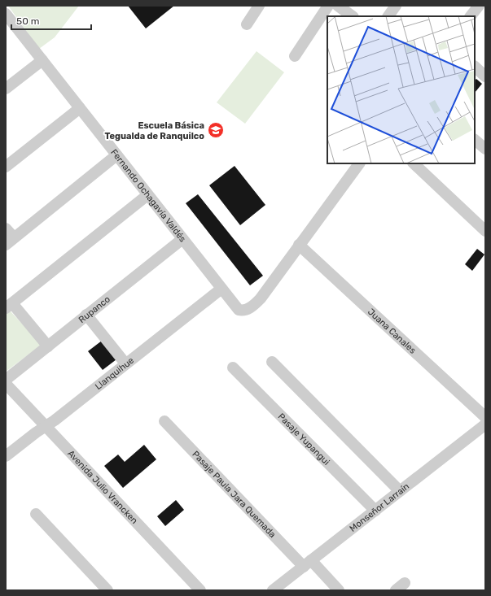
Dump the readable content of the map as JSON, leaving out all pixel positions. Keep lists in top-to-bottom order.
{
  "streets": {
    "street": [
      "Fernando Ochagavía Valdés",
      "Rupanco",
      "Juana Canales",
      "Llanquihue",
      "Pasaje Yupangui",
      "Avenida Julio Vrancken",
      "Pasaje Paula Jara Quemada",
      "Monseñor Larraín"
    ]
  },
  "crossings": [
    ["Fernando Ochagavía Valdés", "Rupanco"],
    ["Fernando Ochagavía Valdés", "Juana Canales"],
    ["Fernando Ochagavía Valdés", "Llanquihue"],
    ["Llanquihue", "Avenida Julio Vrancken"],
    ["Pasaje Yupangui", "Monseñor Larraín"],
    ["Pasaje Paula Jara Quemada", "Monseñor Larraín"]
  ],
  "places": {
    "school or university": ["Escuela Básica Tegualda de Ranquilco"]
  },
  "scale_bar": "50 m"
}
